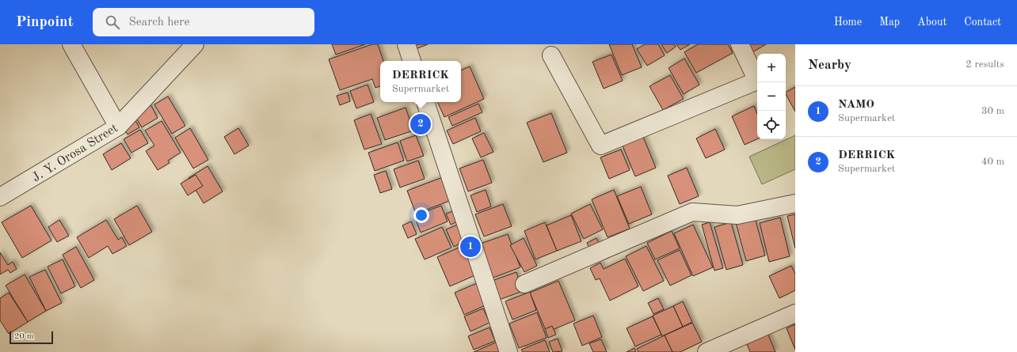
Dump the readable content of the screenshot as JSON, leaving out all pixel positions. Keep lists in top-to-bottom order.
{
  "streets": {
    "street": ["J. Y. Orosa Street"]
  },
  "scale_bar": "20 m",
  "page": {
    "header": "Pinpoint",
    "search": "Search here",
    "nav": [
      "Home",
      "Map",
      "About",
      "Contact"
    ],
    "heading": ["Nearby", "2 results"],
    "map_buttons": ["+", "−"],
    "popup": ["DERRICK", "Supermarket"],
    "list": [
      {
        "mark": "1",
        "name": "NAMO",
        "note": "Supermarket",
        "value": "30 m"
      },
      {
        "mark": "2",
        "name": "DERRICK",
        "note": "Supermarket",
        "value": "40 m"
      }
    ],
    "pins": ["2", "1"],
    "scale": "20 m"
  }
}
